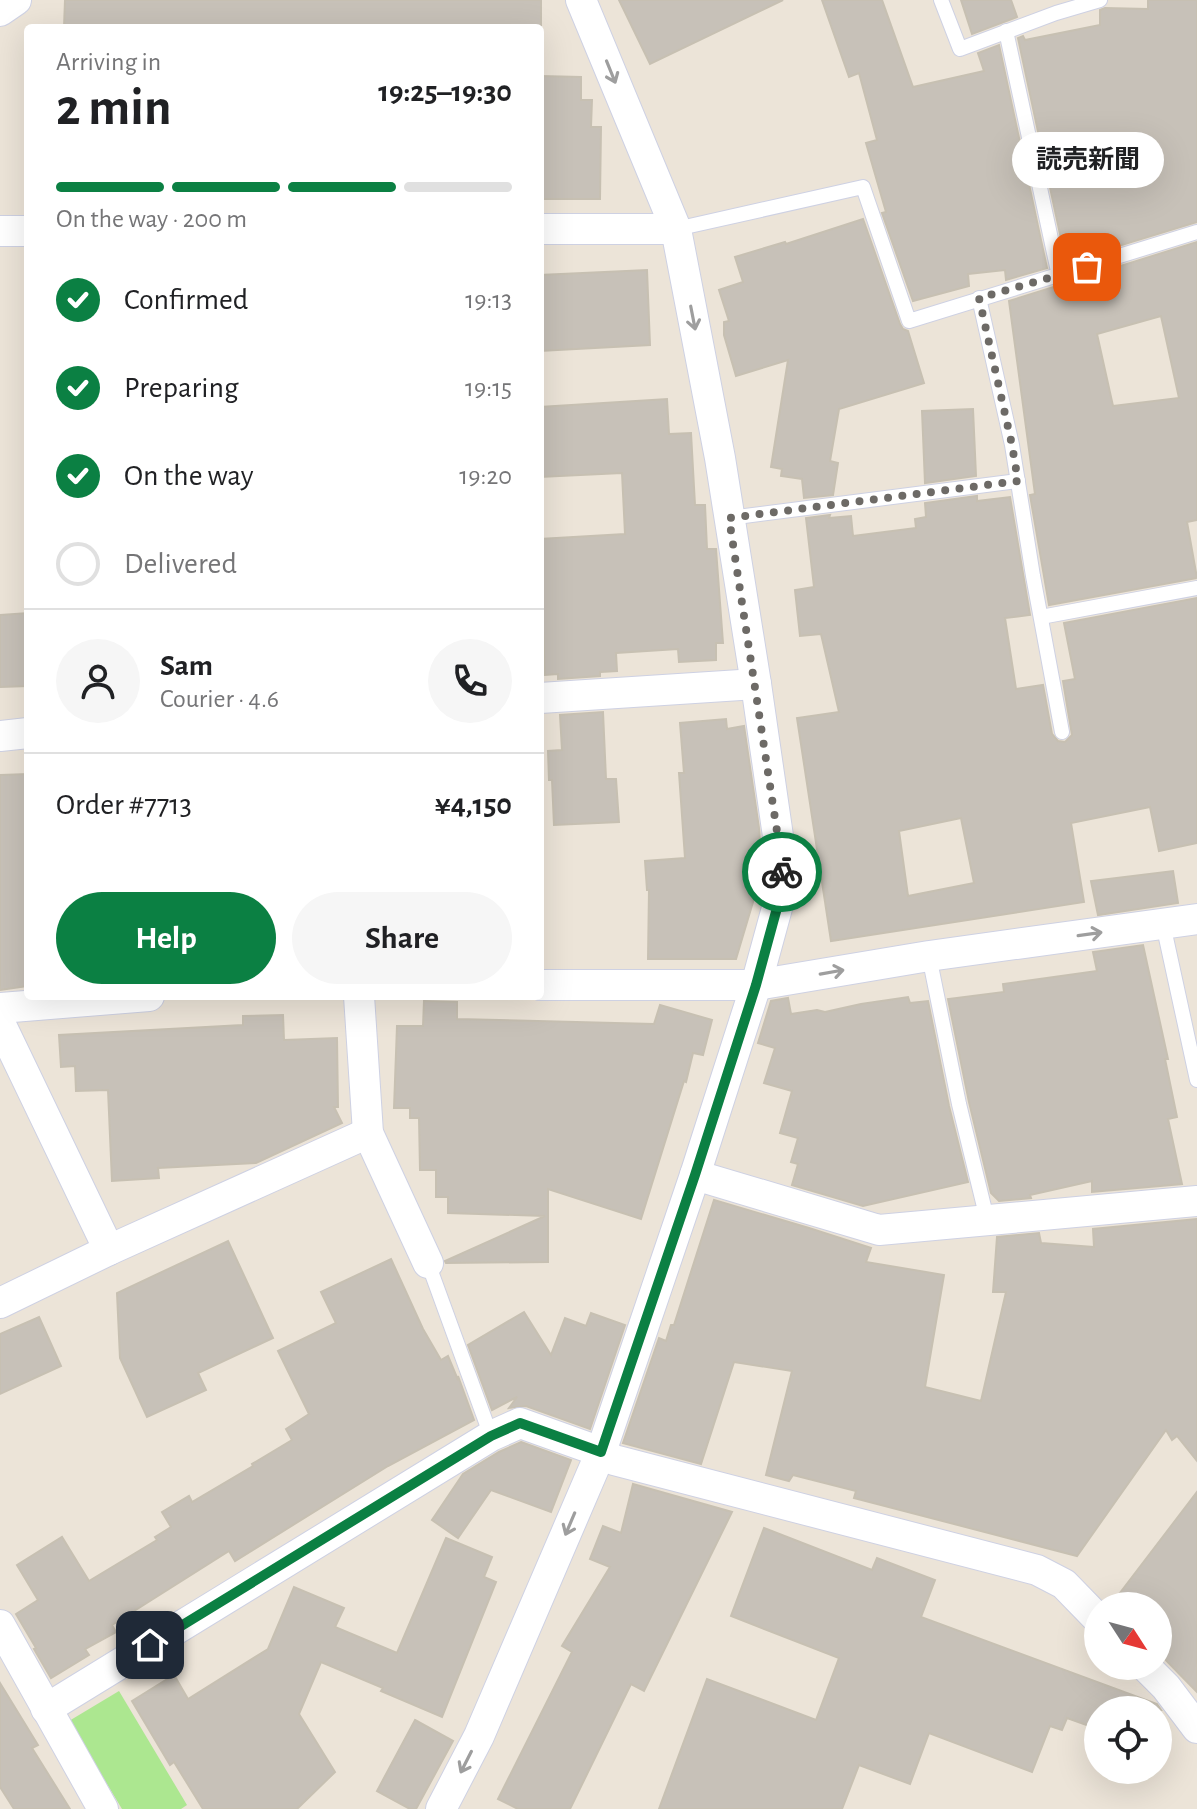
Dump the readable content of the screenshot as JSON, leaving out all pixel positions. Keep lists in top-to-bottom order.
{
  "places": ["読売新聞"],
  "north": "bottom right",
  "page": {
    "heading": ["2 min", "Arriving in", "19:25–19:30"],
    "panel": [
      "Sam",
      "Courier · 4.6",
      "Order #7713",
      "¥4,150"
    ],
    "bubble": "読売新聞",
    "bar": "On the way · 200 m",
    "list": [
      ["Confirmed", "19:13"],
      ["Preparing", "19:15"],
      ["On the way", "19:20"],
      "Delivered"
    ],
    "buttons": ["Help", "Share"]
  }
}
